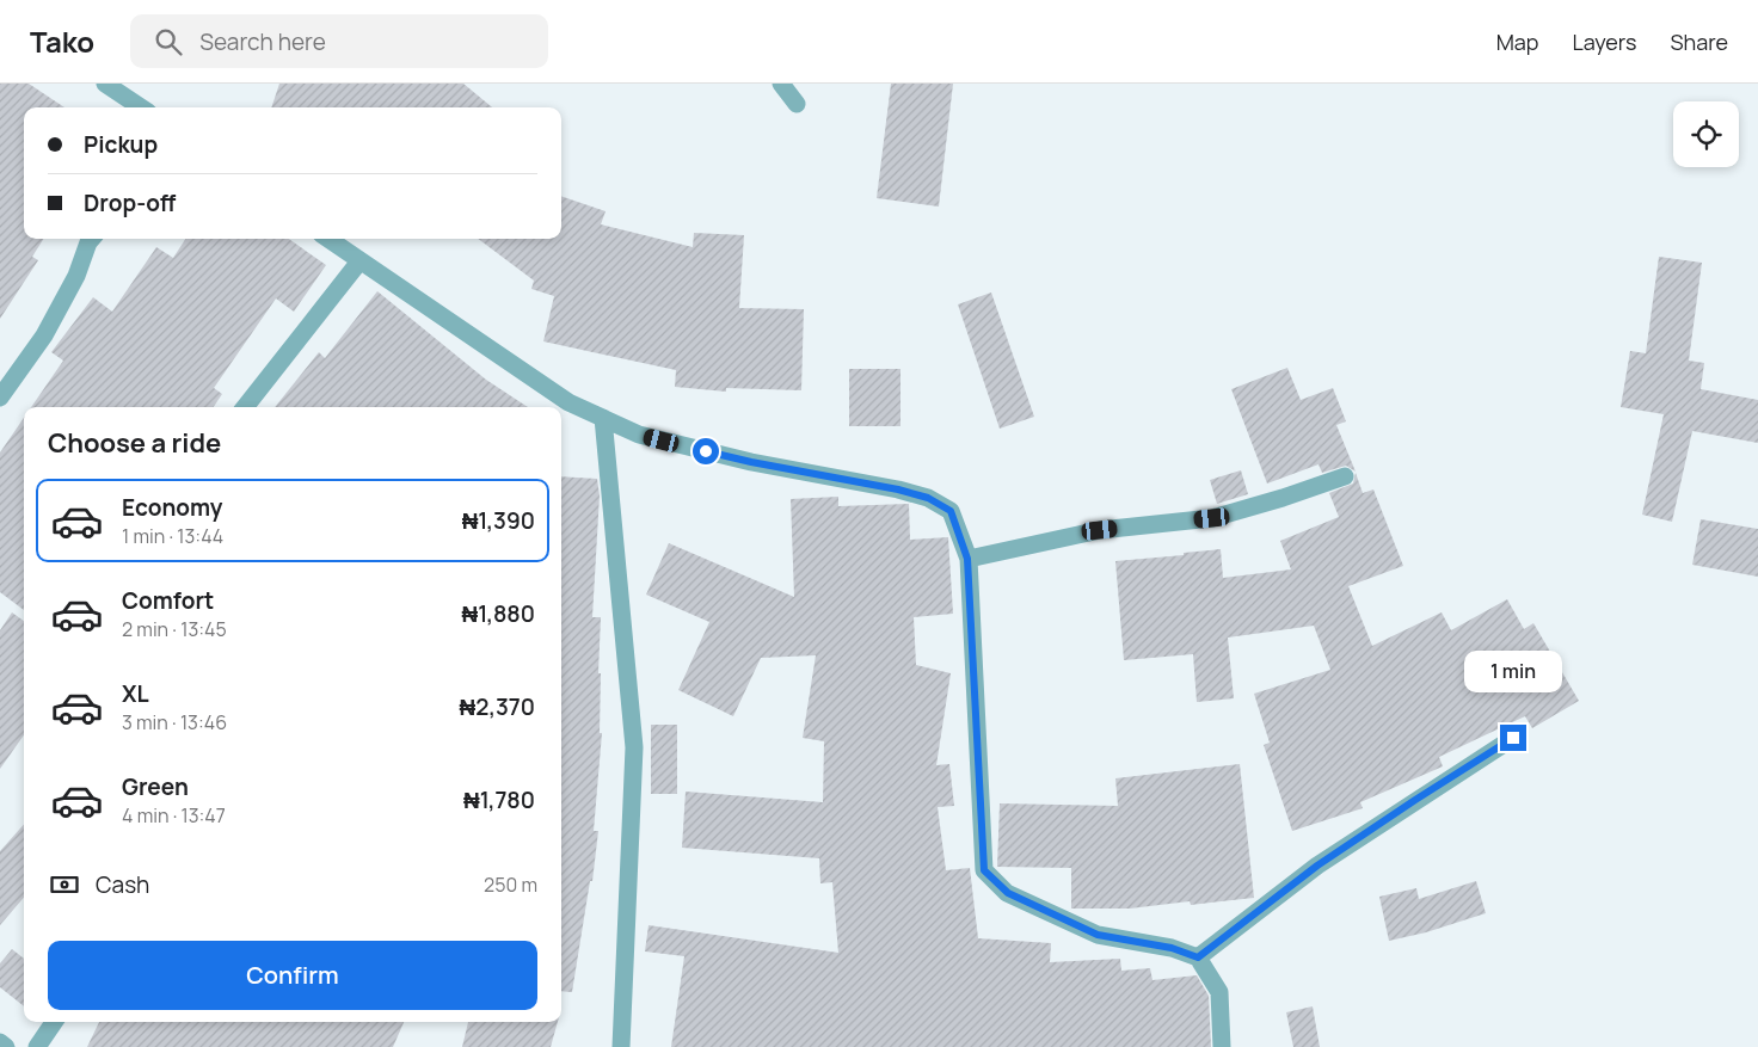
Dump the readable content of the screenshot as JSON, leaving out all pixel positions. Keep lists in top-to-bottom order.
{
  "page": {
    "header": "Tako",
    "search": "Search here",
    "nav": ["Map", "Layers", "Share"],
    "banner": ["Pickup", "Drop-off"],
    "heading": "Choose a ride",
    "list": [
      {
        "name": "Economy",
        "note": "1 min · 13:44",
        "value": "₦1,390"
      },
      {
        "name": "Comfort",
        "note": "2 min · 13:45",
        "value": "₦1,880"
      },
      {
        "name": "XL",
        "note": "3 min · 13:46",
        "value": "₦2,370"
      },
      {
        "name": "Green",
        "note": "4 min · 13:47",
        "value": "₦1,780"
      }
    ],
    "bubble": "1 min",
    "pay": ["Cash", "250 m"],
    "buttons": "Confirm"
  }
}
